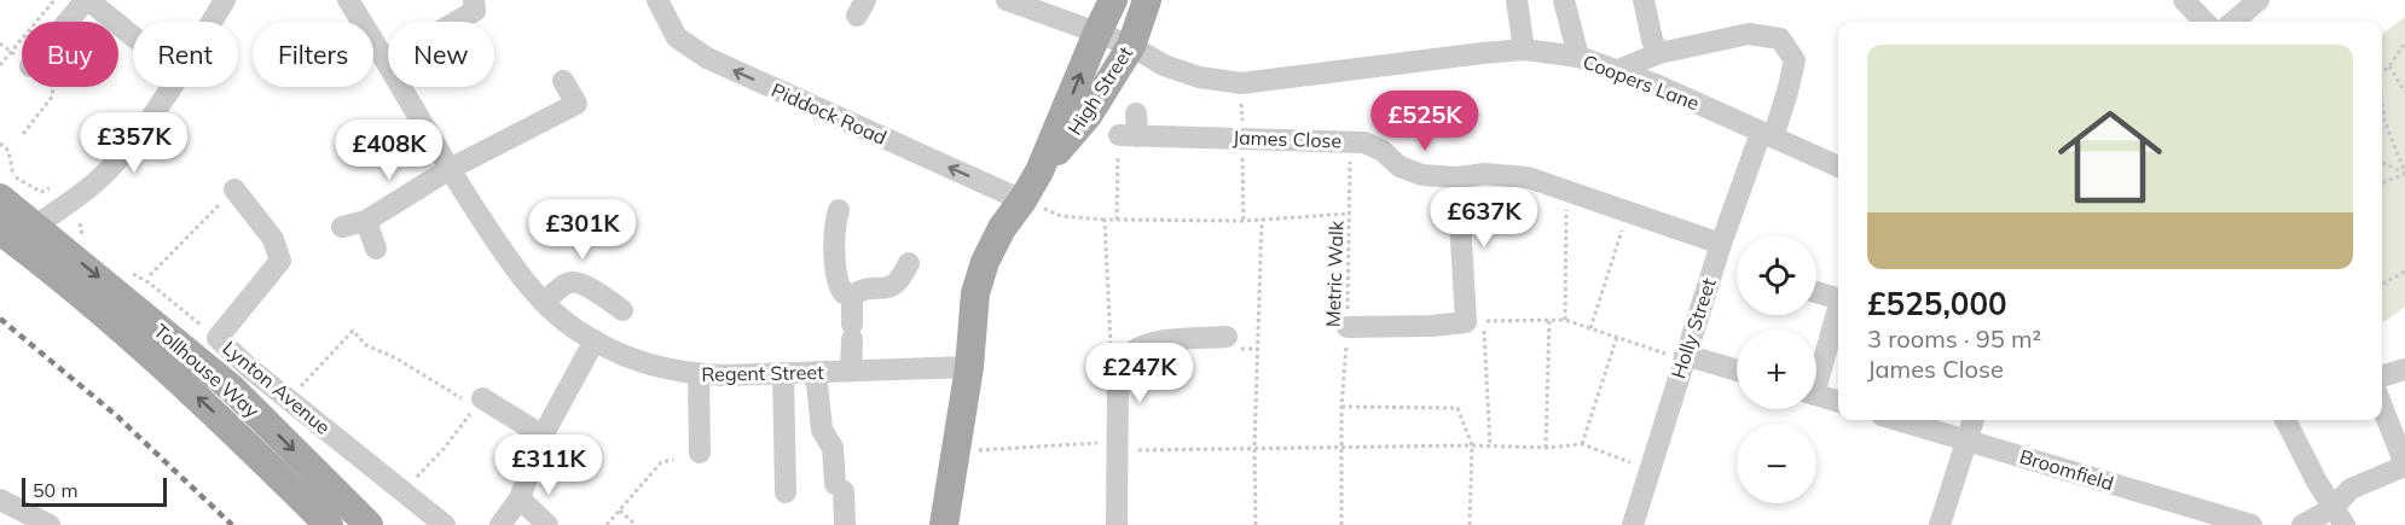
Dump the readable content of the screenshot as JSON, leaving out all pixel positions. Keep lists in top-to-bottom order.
{
  "streets": {
    "main road": ["High Street", "Tollhouse Way"],
    "street": [
      "Coopers Lane",
      "Piddock Road",
      "James Close",
      "Holly Street",
      "Regent Street",
      "Lynton Avenue",
      "Broomfield"
    ],
    "path": ["Metric Walk"]
  },
  "crossings": [
    ["Coopers Lane", "High Street"],
    ["Coopers Lane", "Holly Street"],
    ["High Street", "Piddock Road"],
    ["High Street", "Regent Street"],
    ["James Close", "Metric Walk"],
    ["James Close", "Holly Street"]
  ],
  "one_way": ["Piddock Road"],
  "scale_bar": "50 m",
  "page": {
    "chip": [
      "Buy",
      "Rent",
      "Filters",
      "New"
    ],
    "list": [
      {
        "name": "£525,000",
        "note": "3 rooms · 95 m² · James Close"
      }
    ],
    "price": [
      "£525K",
      "£357K",
      "£408K",
      "£637K",
      "£301K",
      "£247K",
      "£311K"
    ],
    "map_buttons": ["+", "−"],
    "scale": "50 m"
  }
}
